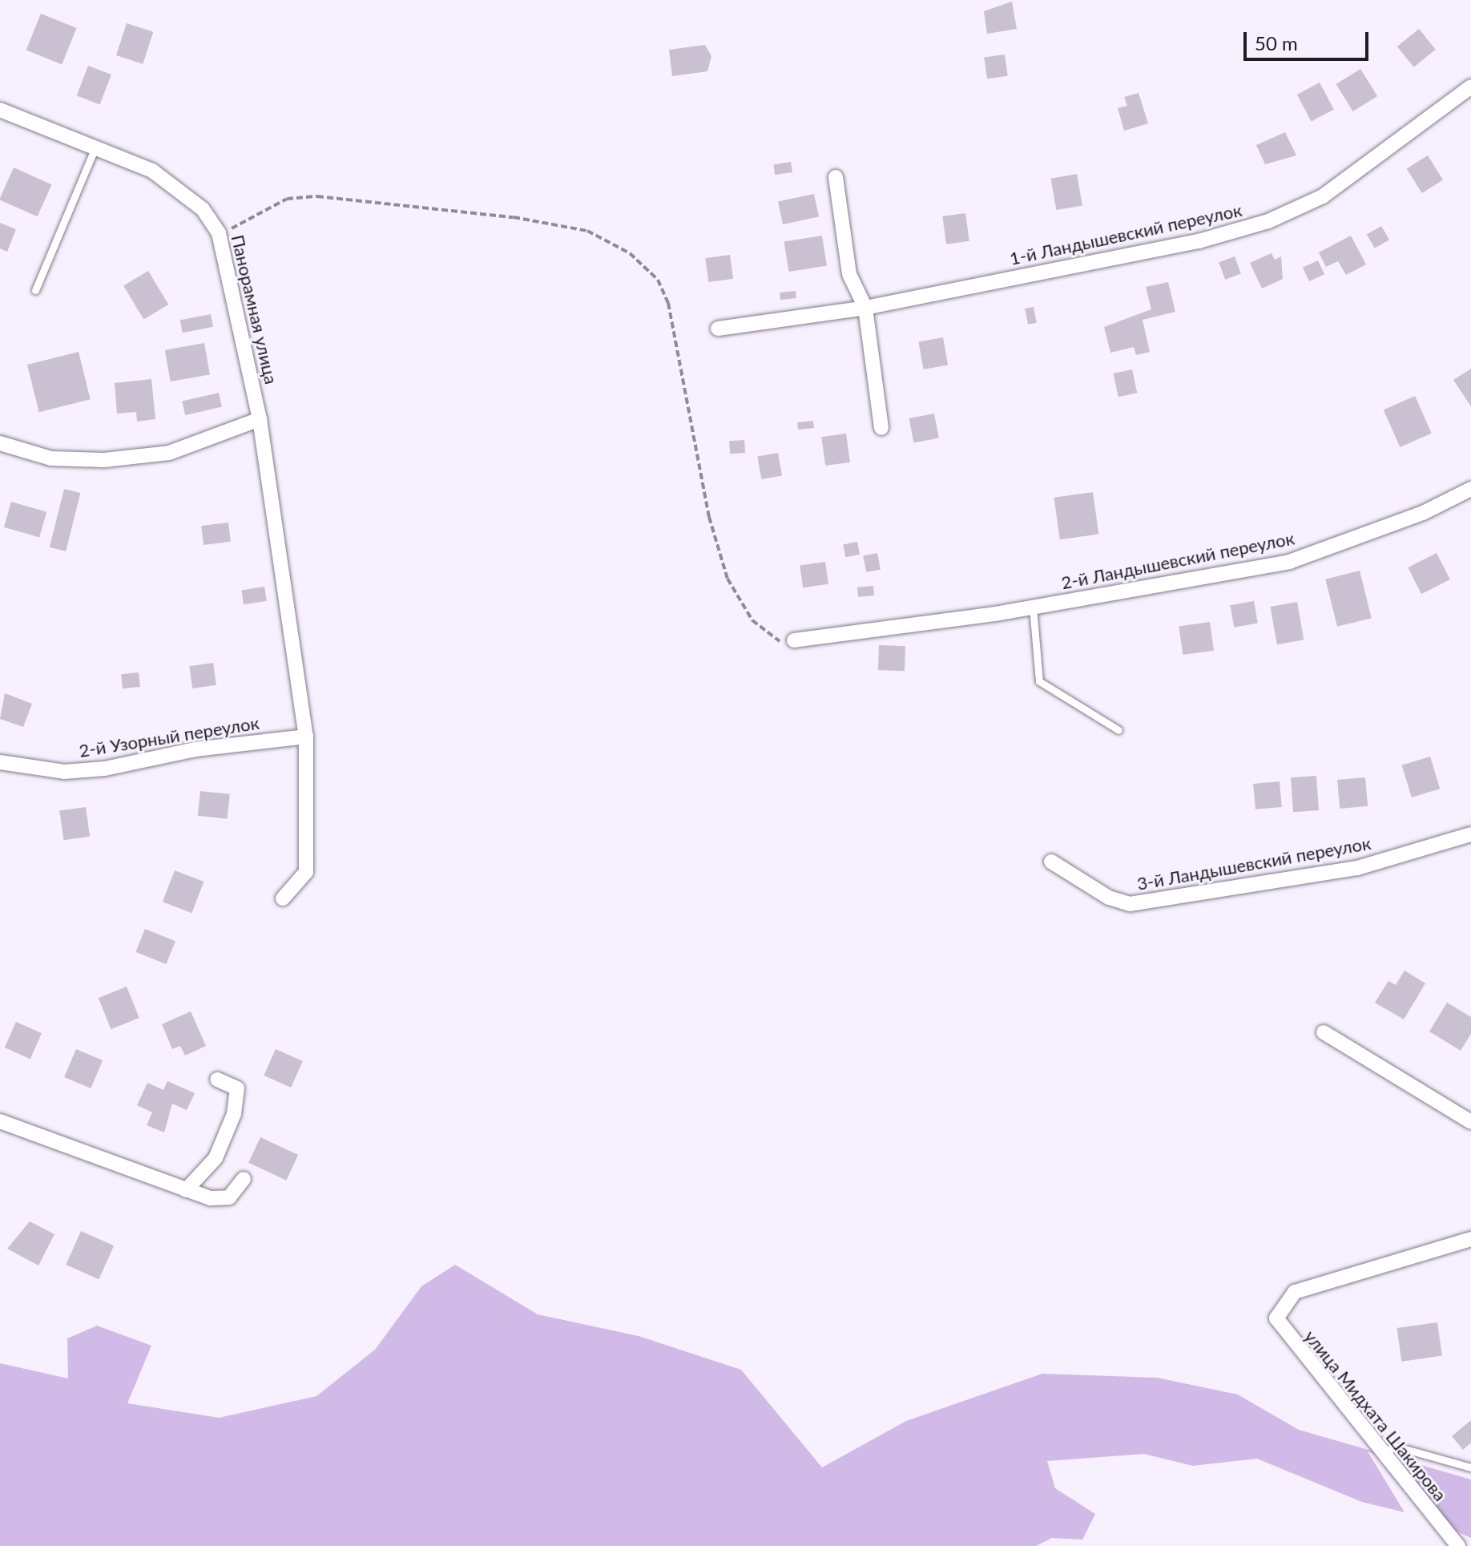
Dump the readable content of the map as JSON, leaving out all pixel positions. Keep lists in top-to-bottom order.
{
  "streets": {
    "street": [
      "1-й Ландышевский переулок",
      "Панорамная улица",
      "2-й Ландышевский переулок",
      "2-й Узорный переулок",
      "3-й Ландышевский переулок",
      "улица Мидхата Шакирова"
    ]
  },
  "crossings": [
    ["Панорамная улица", "2-й Узорный переулок"]
  ],
  "scale_bar": "50 m"
}
